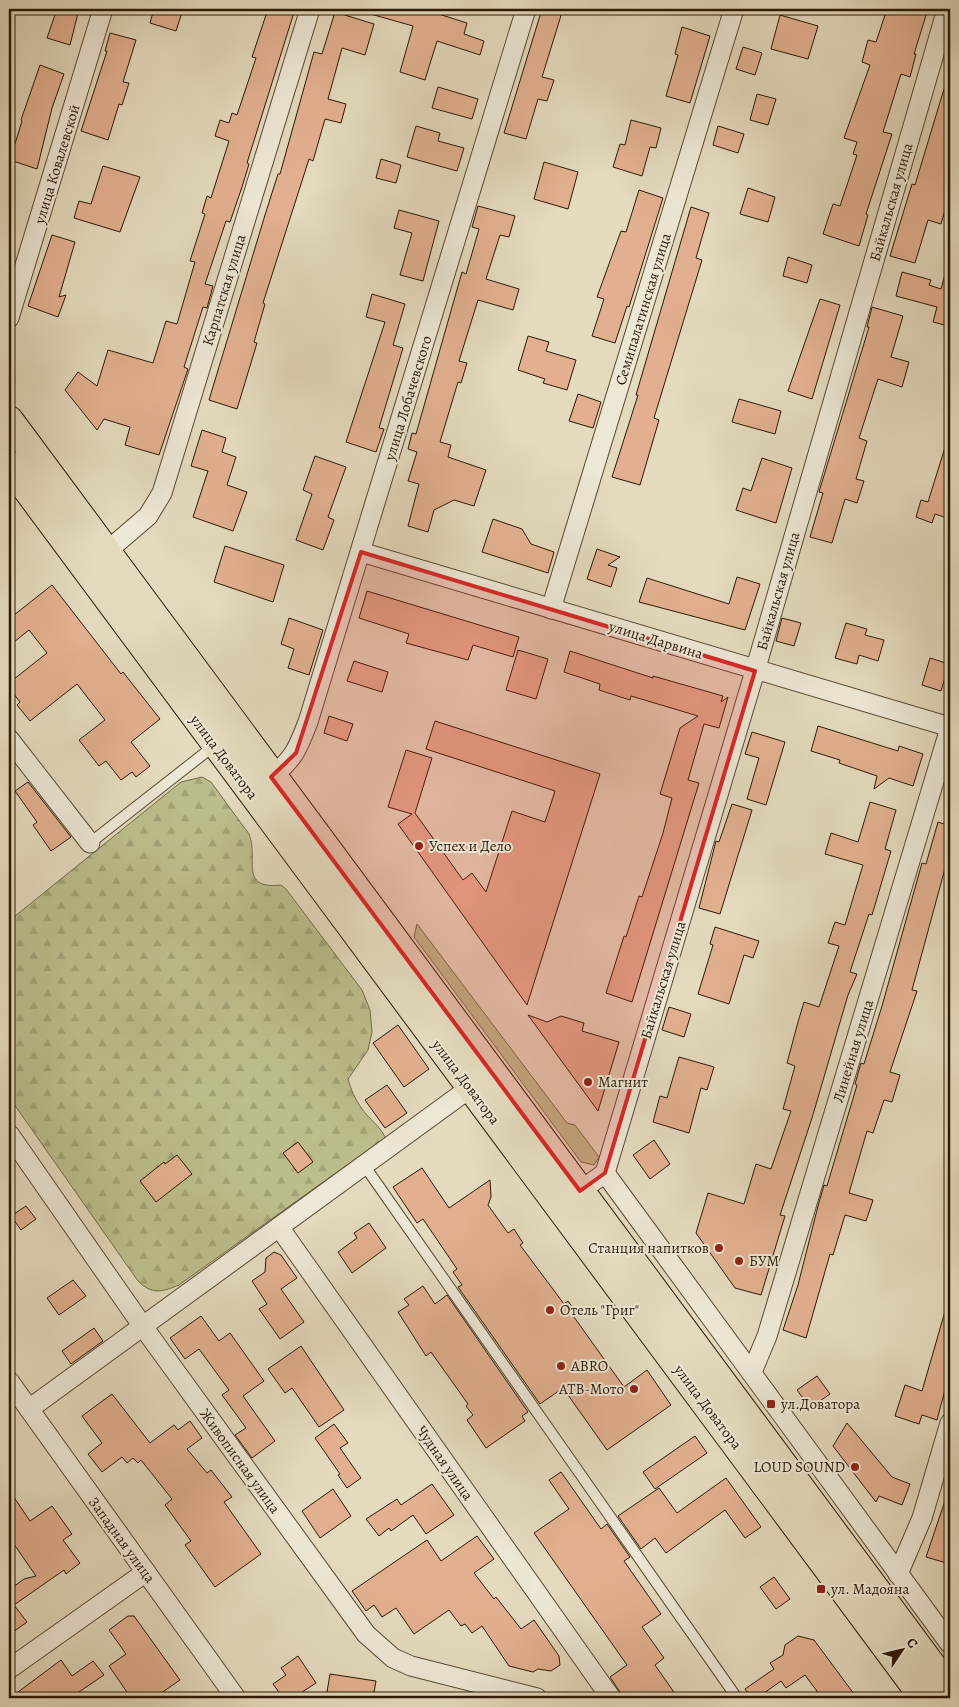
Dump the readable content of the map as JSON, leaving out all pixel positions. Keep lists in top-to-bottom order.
{
  "streets": {
    "main road": ["улица Доватора"],
    "street": [
      "улица Ковалевской",
      "Байкальская улица",
      "Карпатская улица",
      "Семипалатинская улица",
      "улица Лобачевского",
      "улица Дарвина",
      "Линейная улица",
      "Живописная улица",
      "Чудная улица",
      "Западная улица"
    ]
  },
  "crossings": [
    ["Байкальская улица", "улица Дарвина"],
    ["Карпатская улица", "улица Доватора"],
    ["Семипалатинская улица", "улица Дарвина"],
    ["улица Лобачевского", "улица Дарвина"],
    ["улица Лобачевского", "улица Доватора"],
    ["улица Дарвина", "Линейная улица"]
  ],
  "places": {
    "other": [
      "Успех и Дело",
      "Магнит",
      "Станция напитков",
      "БУМ",
      "Отель \"Григ\"",
      "ABRO",
      "АТВ-Мото",
      "LOUD SOUND"
    ],
    "transit": ["ул.Доватора", "ул. Мадояна"]
  },
  "north": "top right"
}
